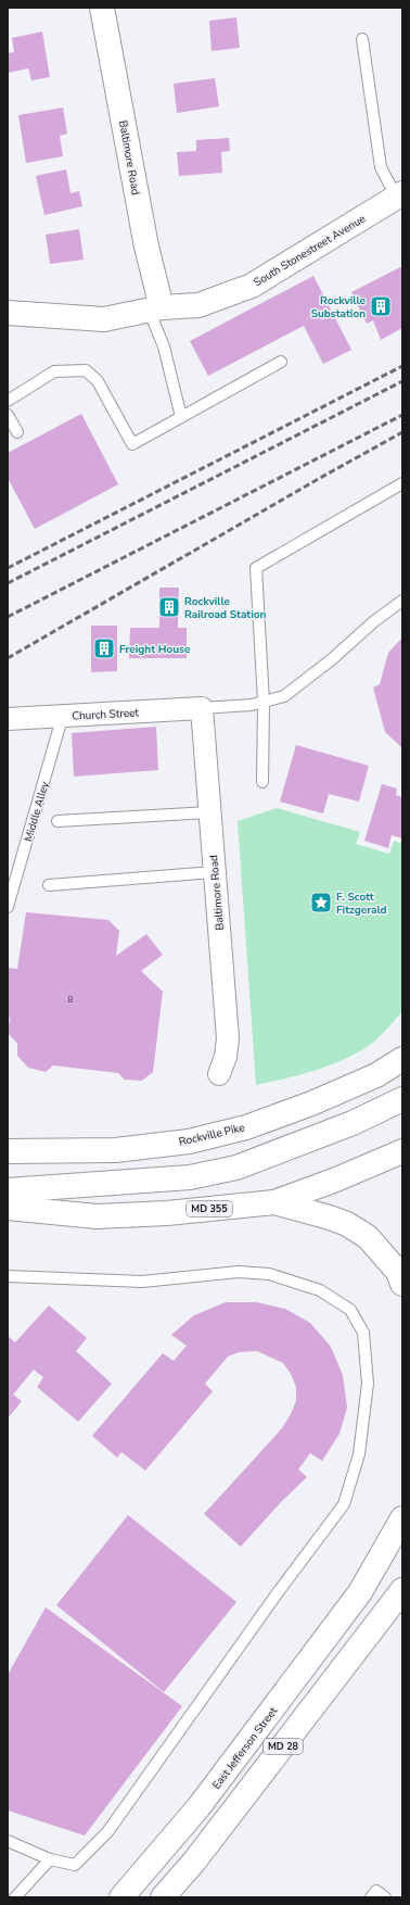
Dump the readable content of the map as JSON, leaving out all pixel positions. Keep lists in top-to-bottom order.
{
  "streets": {
    "main road": [
      "Baltimore Road",
      "South Stonestreet Avenue",
      "Rockville Pike",
      "MD 355",
      "MD 28",
      "East Jefferson Street"
    ],
    "street": ["Church Street"],
    "lane": ["Middle Alley"]
  },
  "crossings": [
    ["Baltimore Road", "South Stonestreet Avenue"],
    ["Baltimore Road", "Church Street"],
    ["Church Street", "Middle Alley"]
  ],
  "places": {
    "building": ["Rockville Substation", "Rockville Railroad Station", "Freight House"],
    "place": ["F. Scott Fitzgerald"]
  },
  "house_numbers": ["8"]
}
